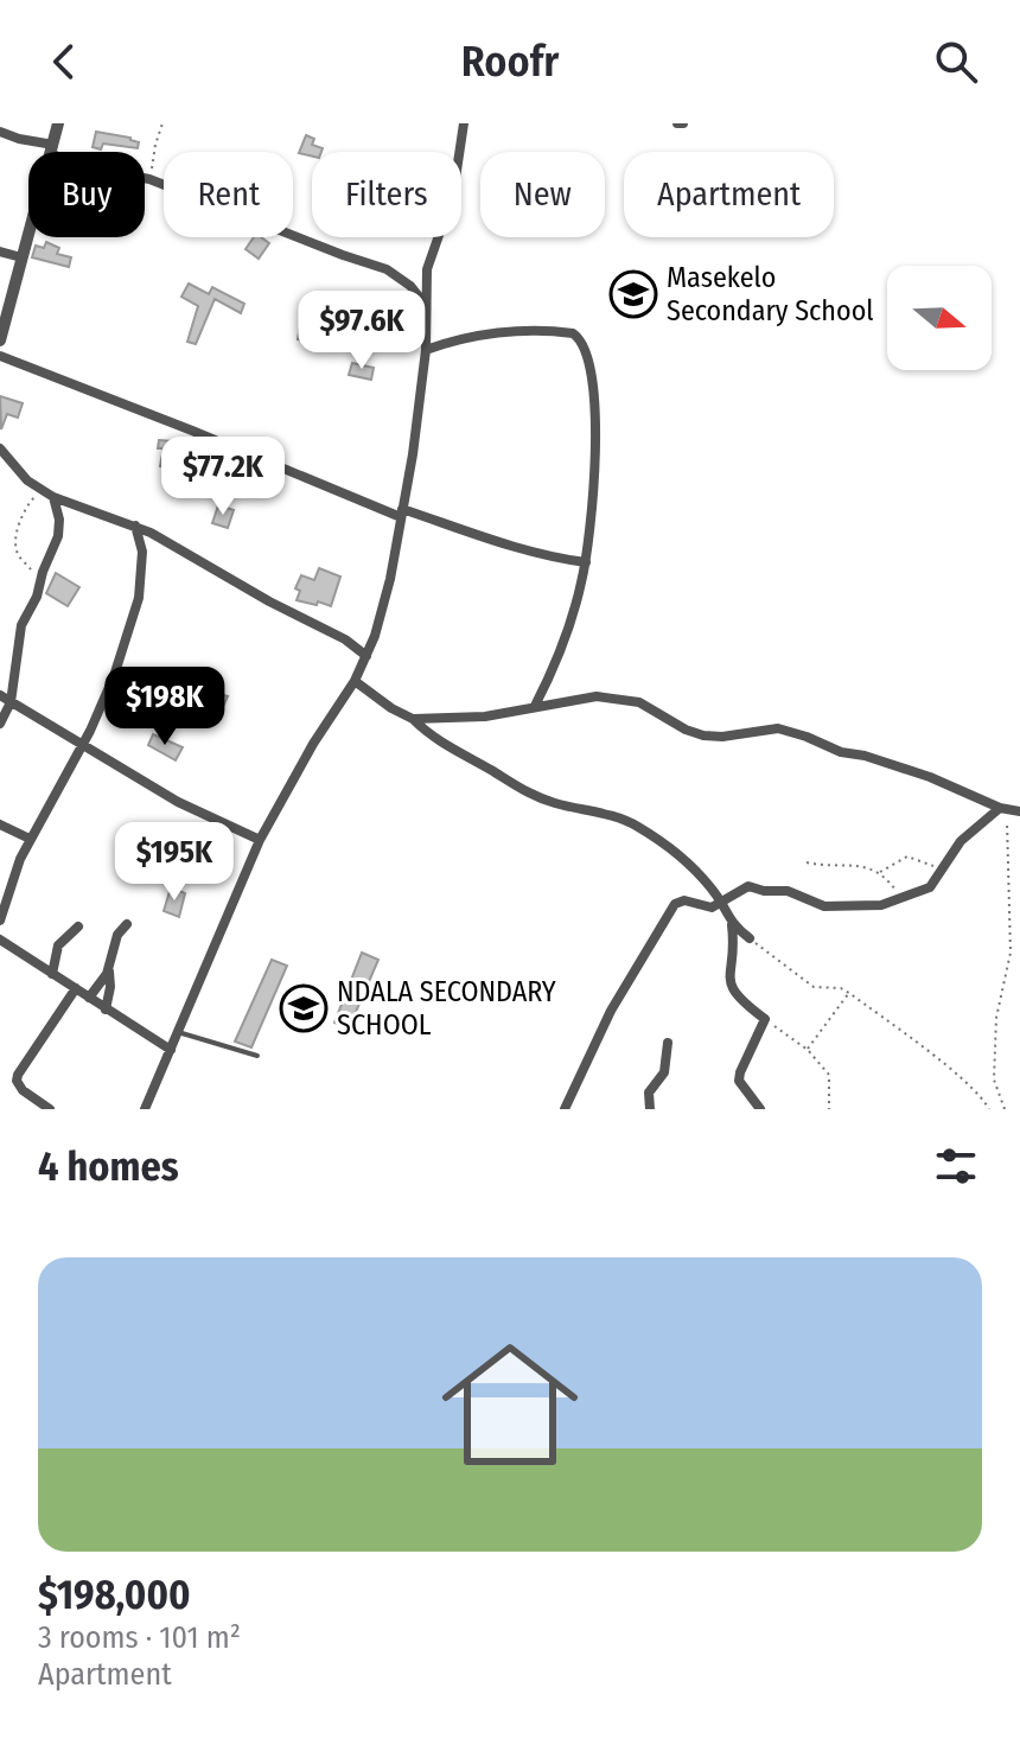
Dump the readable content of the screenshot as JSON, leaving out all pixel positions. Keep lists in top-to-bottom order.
{
  "places": {
    "school or university": ["Masekelo Secondary School", "NDALA SECONDARY SCHOOL"]
  },
  "north": "right",
  "page": {
    "header": "Roofr",
    "chip": [
      "Buy",
      "Rent",
      "Filters",
      "New",
      "Apartment"
    ],
    "price": [
      "$97.6K",
      "$77.2K",
      "$198K",
      "$195K"
    ],
    "heading": "4 homes",
    "list": [
      {
        "name": "$198,000",
        "note": "3 rooms · 101 m² · Apartment"
      }
    ]
  }
}
